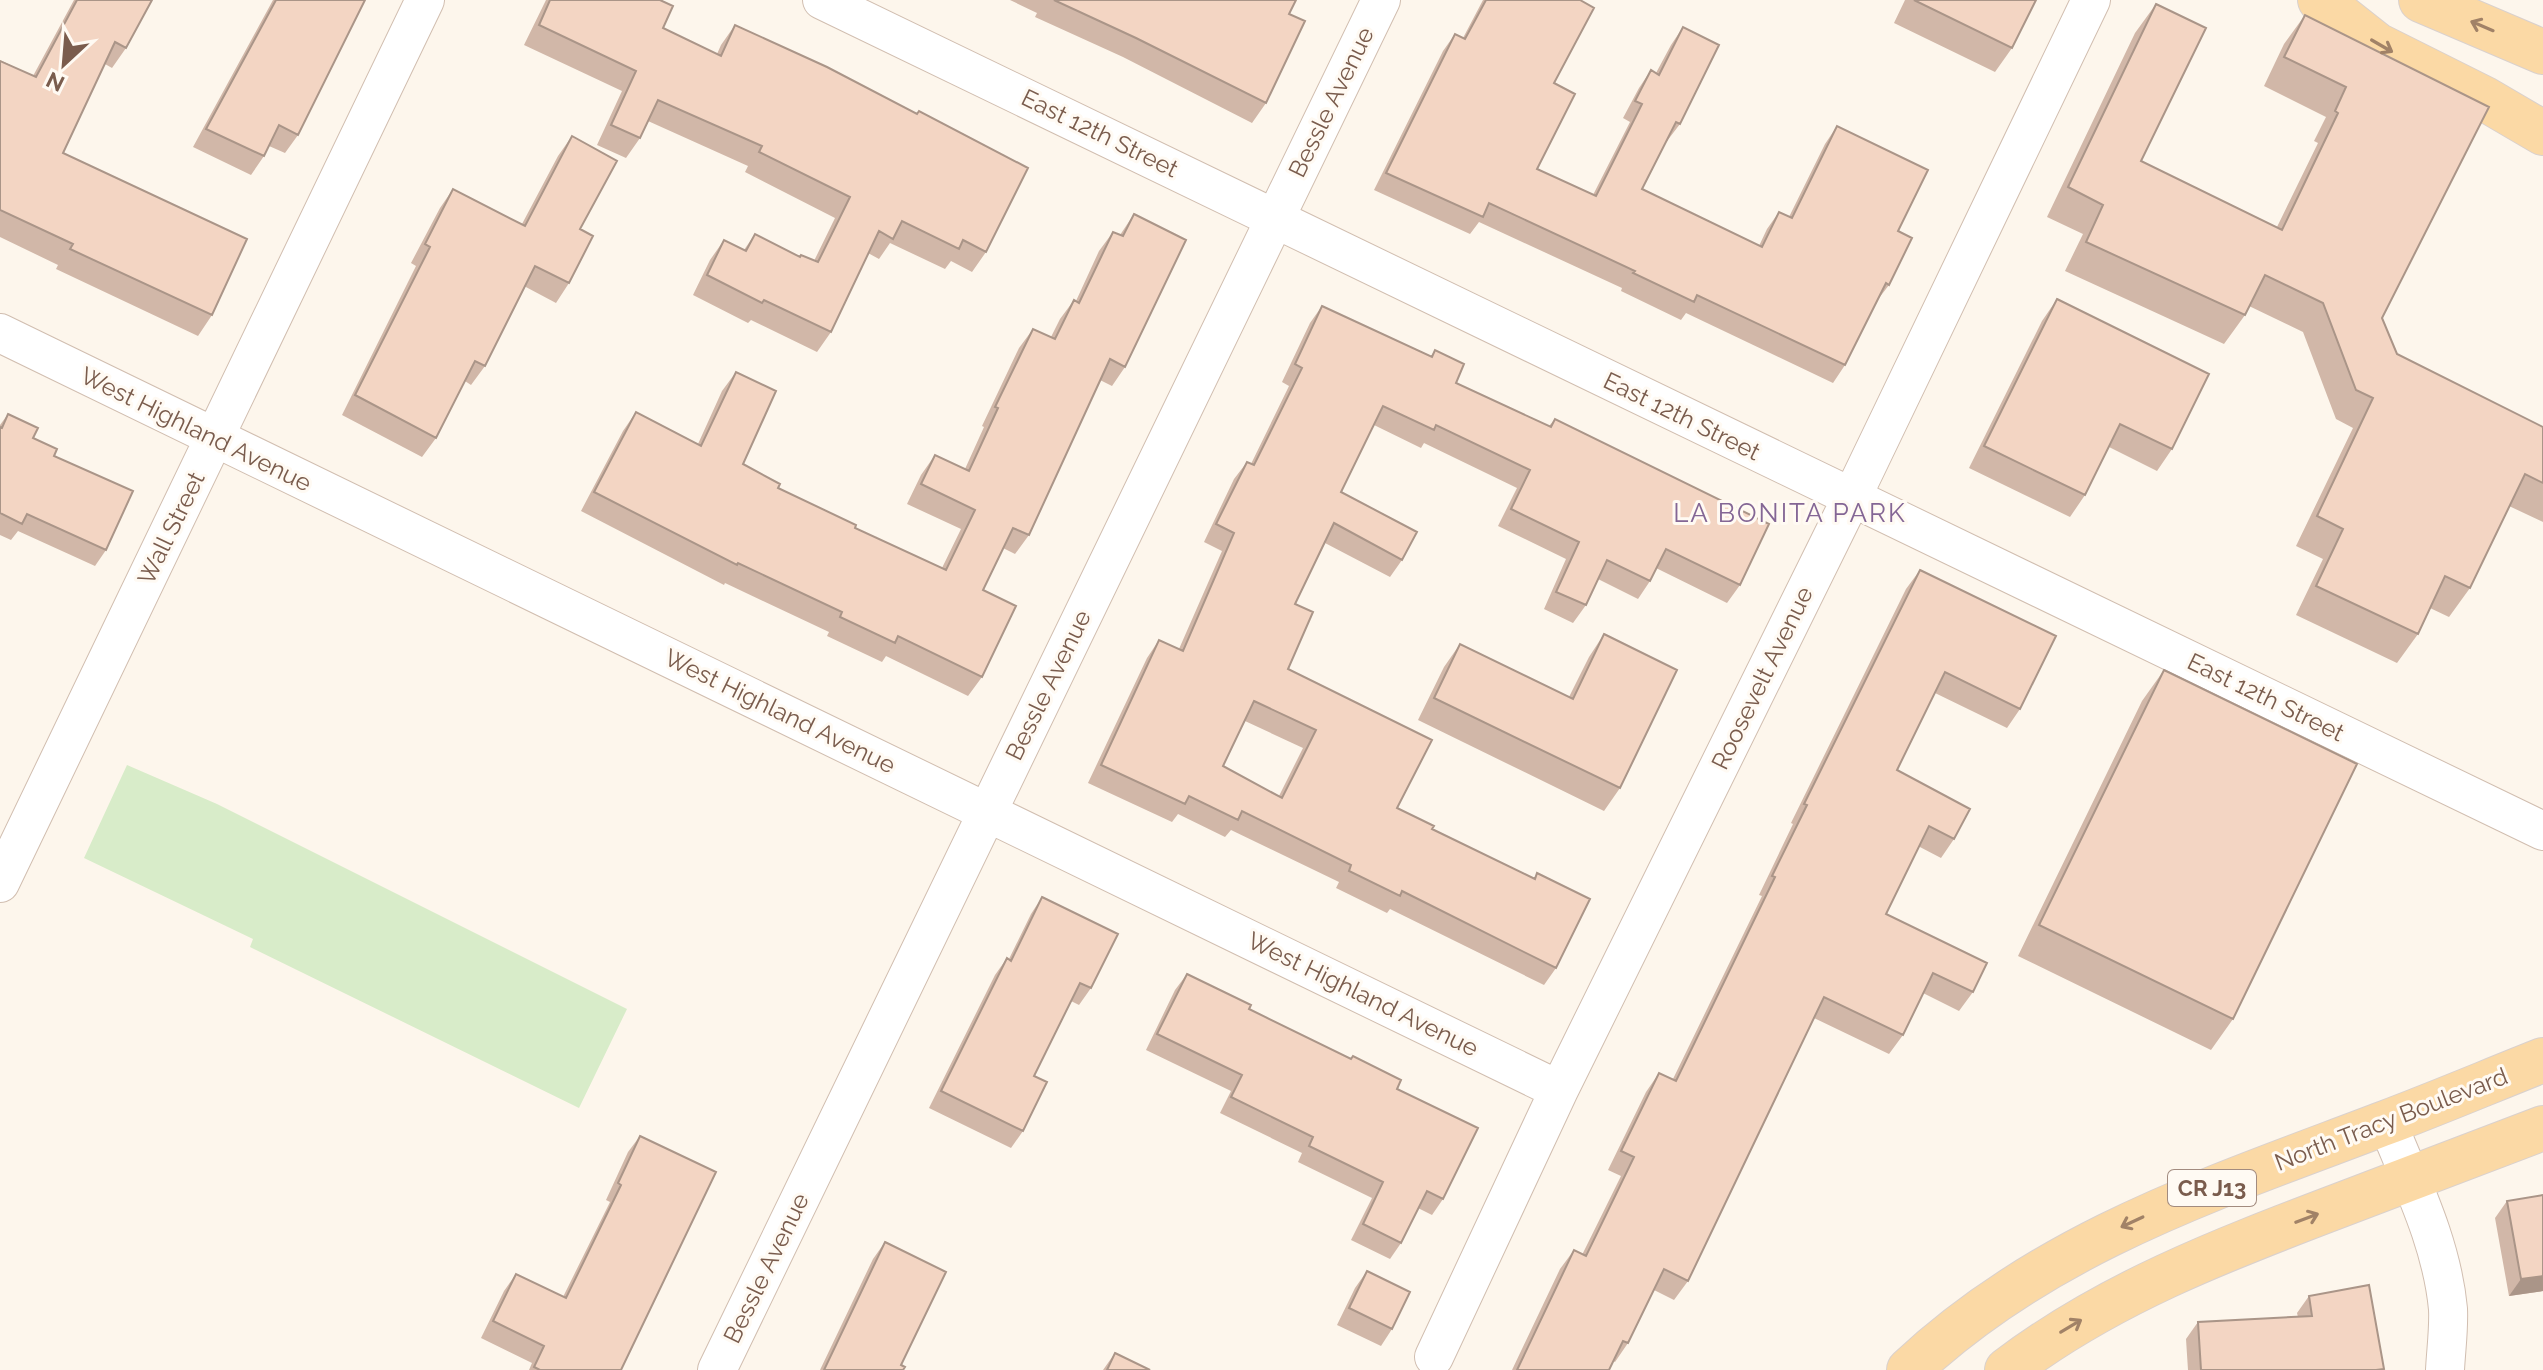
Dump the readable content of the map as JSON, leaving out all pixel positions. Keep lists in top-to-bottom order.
{
  "streets": {
    "main road": ["North Tracy Boulevard", "CR J13"],
    "street": [
      "Bessle Avenue",
      "East 12th Street",
      "West Highland Avenue",
      "Wall Street",
      "Roosevelt Avenue"
    ]
  },
  "crossings": [
    ["Bessle Avenue", "East 12th Street"],
    ["Bessle Avenue", "West Highland Avenue"],
    ["East 12th Street", "Roosevelt Avenue"],
    ["West Highland Avenue", "Wall Street"],
    ["West Highland Avenue", "Roosevelt Avenue"]
  ],
  "districts": ["LA BONITA PARK"],
  "north": "bottom left"
}
